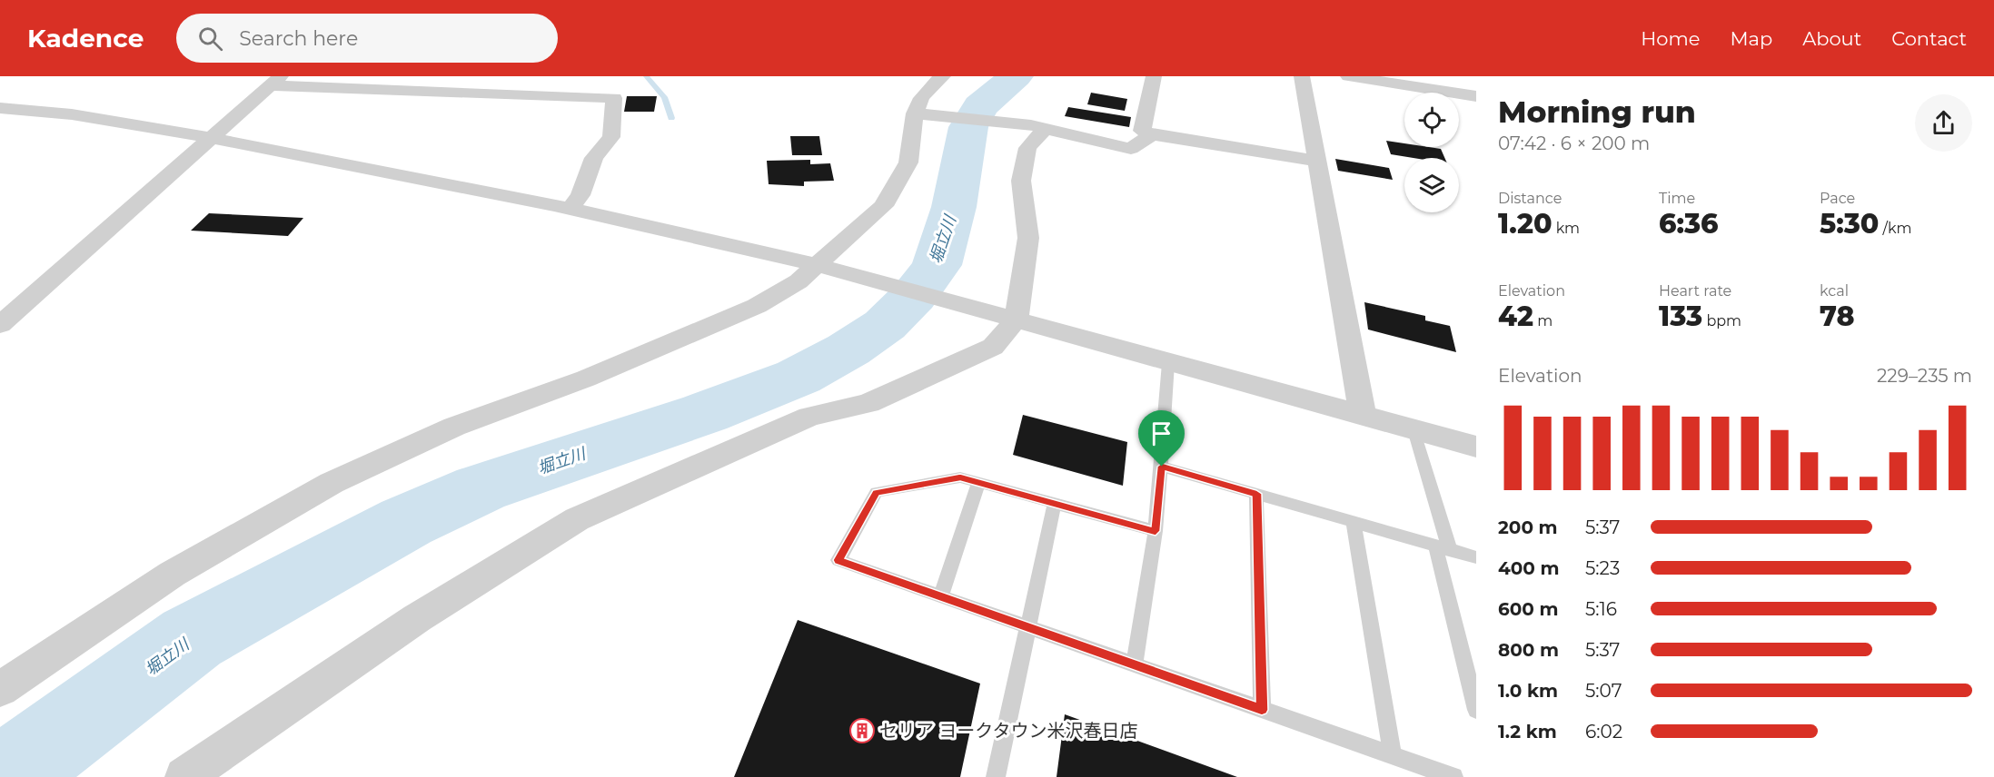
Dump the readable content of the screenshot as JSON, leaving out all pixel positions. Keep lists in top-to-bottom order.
{
  "water": ["堀立川"],
  "places": {
    "building": ["セリア ヨークタウン米沢春日店"]
  },
  "page": {
    "header": "Kadence",
    "search": "Search here",
    "nav": [
      "Home",
      "Map",
      "About",
      "Contact"
    ],
    "heading": ["Morning run", "07:42 · 6 × 200 m"],
    "stats": [
      ["Distance", "1.20 km"],
      ["Time", "6:36"],
      ["Pace", "5:30 /km"],
      ["Elevation", "42 m"],
      ["Heart rate", "133 bpm"],
      ["kcal", "78"]
    ],
    "chart": ["Elevation", "229–235 m"],
    "list": [
      {
        "name": "200 m",
        "note": "5:37"
      },
      {
        "name": "400 m",
        "note": "5:23"
      },
      {
        "name": "600 m",
        "note": "5:16"
      },
      {
        "name": "800 m",
        "note": "5:37"
      },
      {
        "name": "1.0 km",
        "note": "5:07"
      },
      {
        "name": "1.2 km",
        "note": "6:02"
      }
    ]
  }
}
